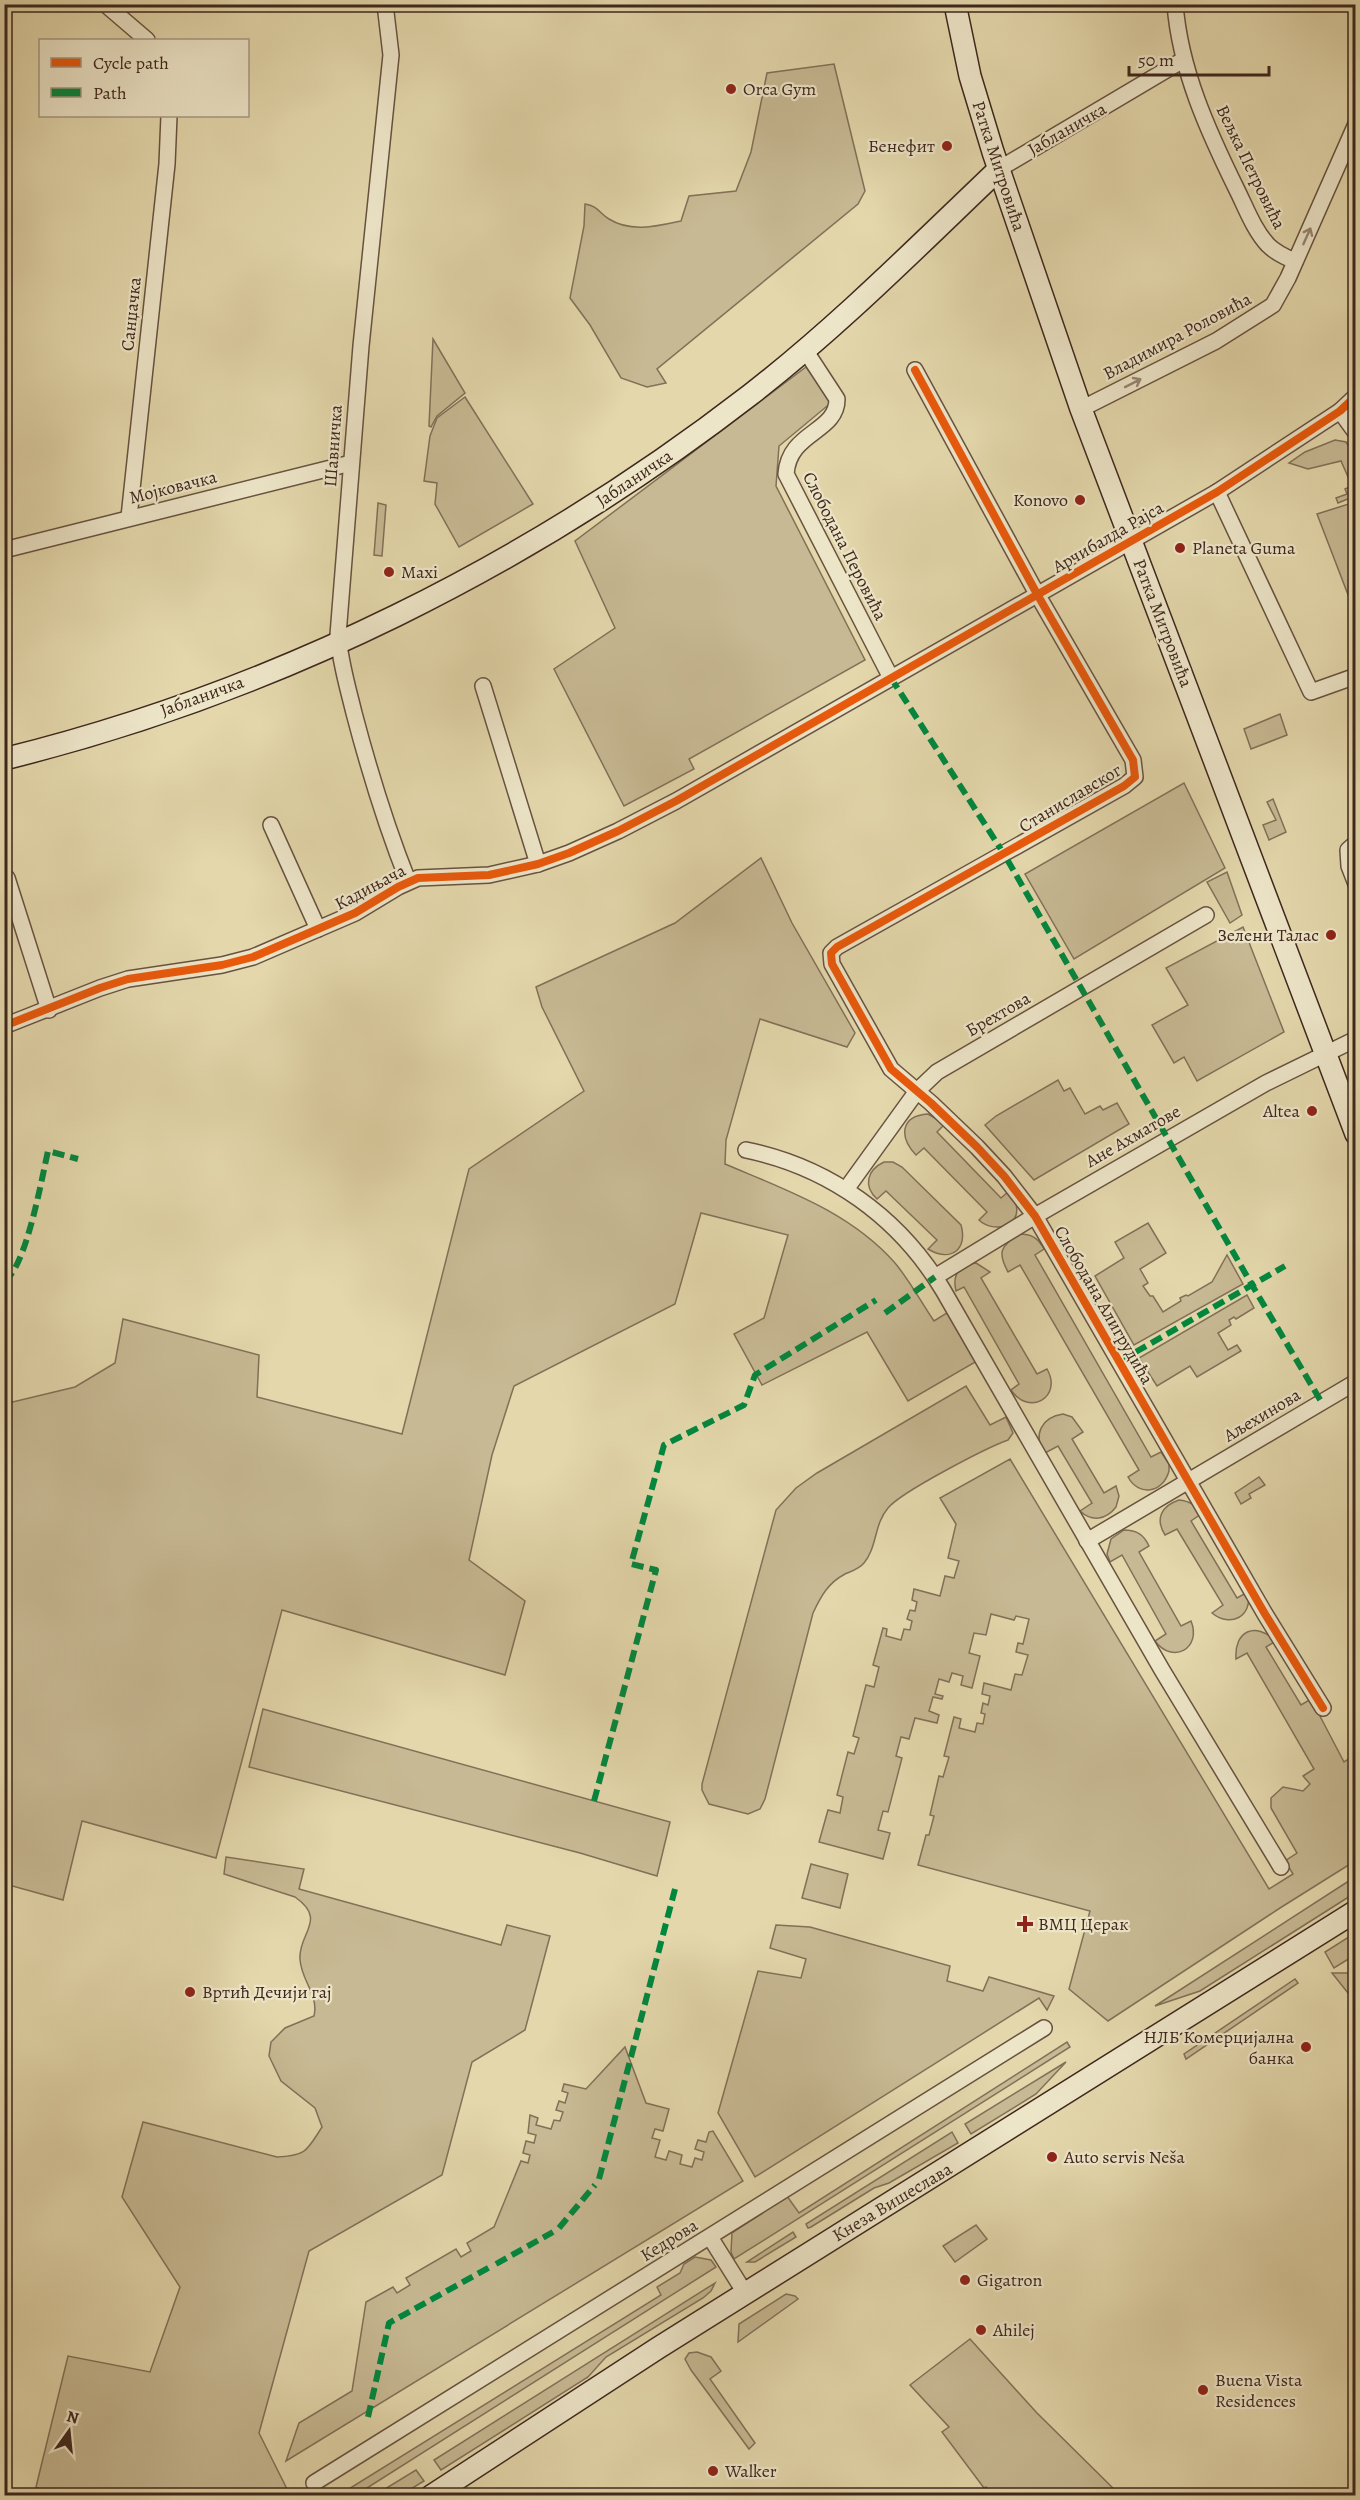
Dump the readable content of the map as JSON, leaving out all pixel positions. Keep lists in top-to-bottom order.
{
  "streets": {
    "main road": ["Јабланичка", "Ратка Митровића", "Кнеза Вишеслава"],
    "street": [
      "Вељка Петровића",
      "Санџачка",
      "Владимира Роловића",
      "Шавничка",
      "Мојковачка",
      "Арчибалда Рајса",
      "Слободана Перовића",
      "Станиславског",
      "Кадињача",
      "Брехтова",
      "Ане Ахматове",
      "Слободана Алигрудића",
      "Аљехинова",
      "Кедрова"
    ]
  },
  "crossings": [
    ["Јабланичка", "Ратка Митровића"],
    ["Јабланичка", "Вељка Петровића"],
    ["Јабланичка", "Шавничка"],
    ["Јабланичка", "Слободана Перовића"],
    ["Ратка Митровића", "Владимира Роловића"],
    ["Ратка Митровића", "Арчибалда Рајса"],
    ["Ратка Митровића", "Ане Ахматове"],
    ["Вељка Петровића", "Владимира Роловића"],
    ["Санџачка", "Мојковачка"],
    ["Шавничка", "Мојковачка"],
    ["Шавничка", "Кадињача"],
    ["Арчибалда Рајса", "Слободана Перовића"],
    ["Арчибалда Рајса", "Станиславског"],
    ["Арчибалда Рајса", "Кадињача"],
    ["Станиславског", "Слободана Алигрудића"],
    ["Брехтова", "Слободана Алигрудића"],
    ["Ане Ахматове", "Слободана Алигрудића"],
    ["Слободана Алигрудића", "Аљехинова"]
  ],
  "one_way": ["Владимира Роловића"],
  "places": {
    "other": [
      "Orca Gym",
      "Бенефит",
      "Konovo",
      "Planeta Guma",
      "Maxi",
      "Зелени Талас",
      "Altea",
      "Вртић Дечији гај",
      "НЛБ Комерцијална банка",
      "Auto servis Neša",
      "Gigatron",
      "Ahilej",
      "Buena Vista Residences",
      "Walker"
    ],
    "health": ["ВМЦ Церак"]
  },
  "legend": ["Cycle path", "Path"],
  "scale_bar": "50 m",
  "north": "top"
}
